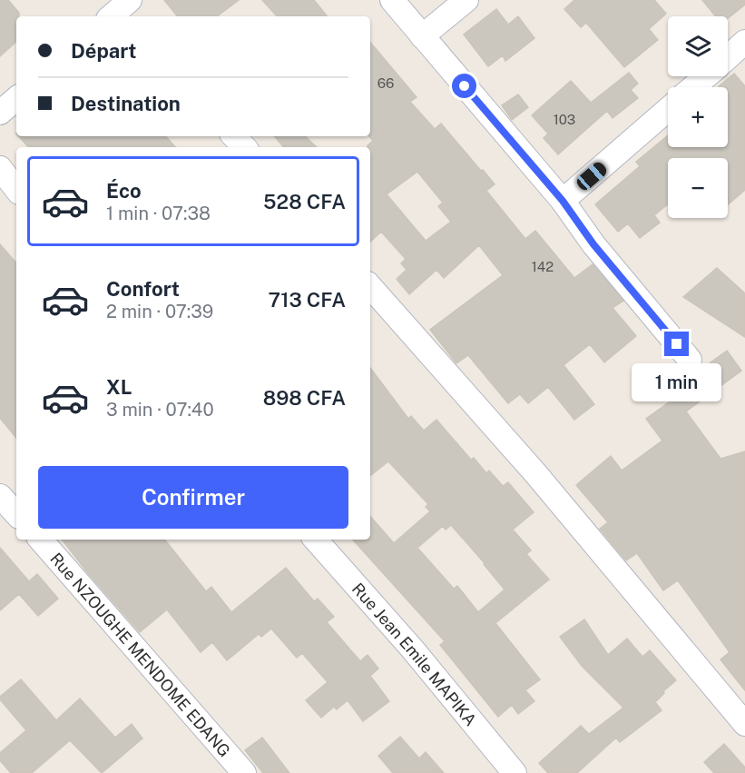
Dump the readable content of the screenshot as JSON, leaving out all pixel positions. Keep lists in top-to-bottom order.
{
  "streets": {
    "street": ["Rue Jean Emile MAPIKA", "Rue NZOUGHE MENDOME EDANG"]
  },
  "house_numbers": ["66", "103", "142"],
  "page": {
    "map_buttons": ["+", "−"],
    "banner": ["Départ", "Destination"],
    "list": [
      {
        "name": "Éco",
        "note": "1 min · 07:38",
        "value": "528 CFA"
      },
      {
        "name": "Confort",
        "note": "2 min · 07:39",
        "value": "713 CFA"
      },
      {
        "name": "XL",
        "note": "3 min · 07:40",
        "value": "898 CFA"
      }
    ],
    "bubble": "1 min",
    "buttons": "Confirmer"
  }
}
